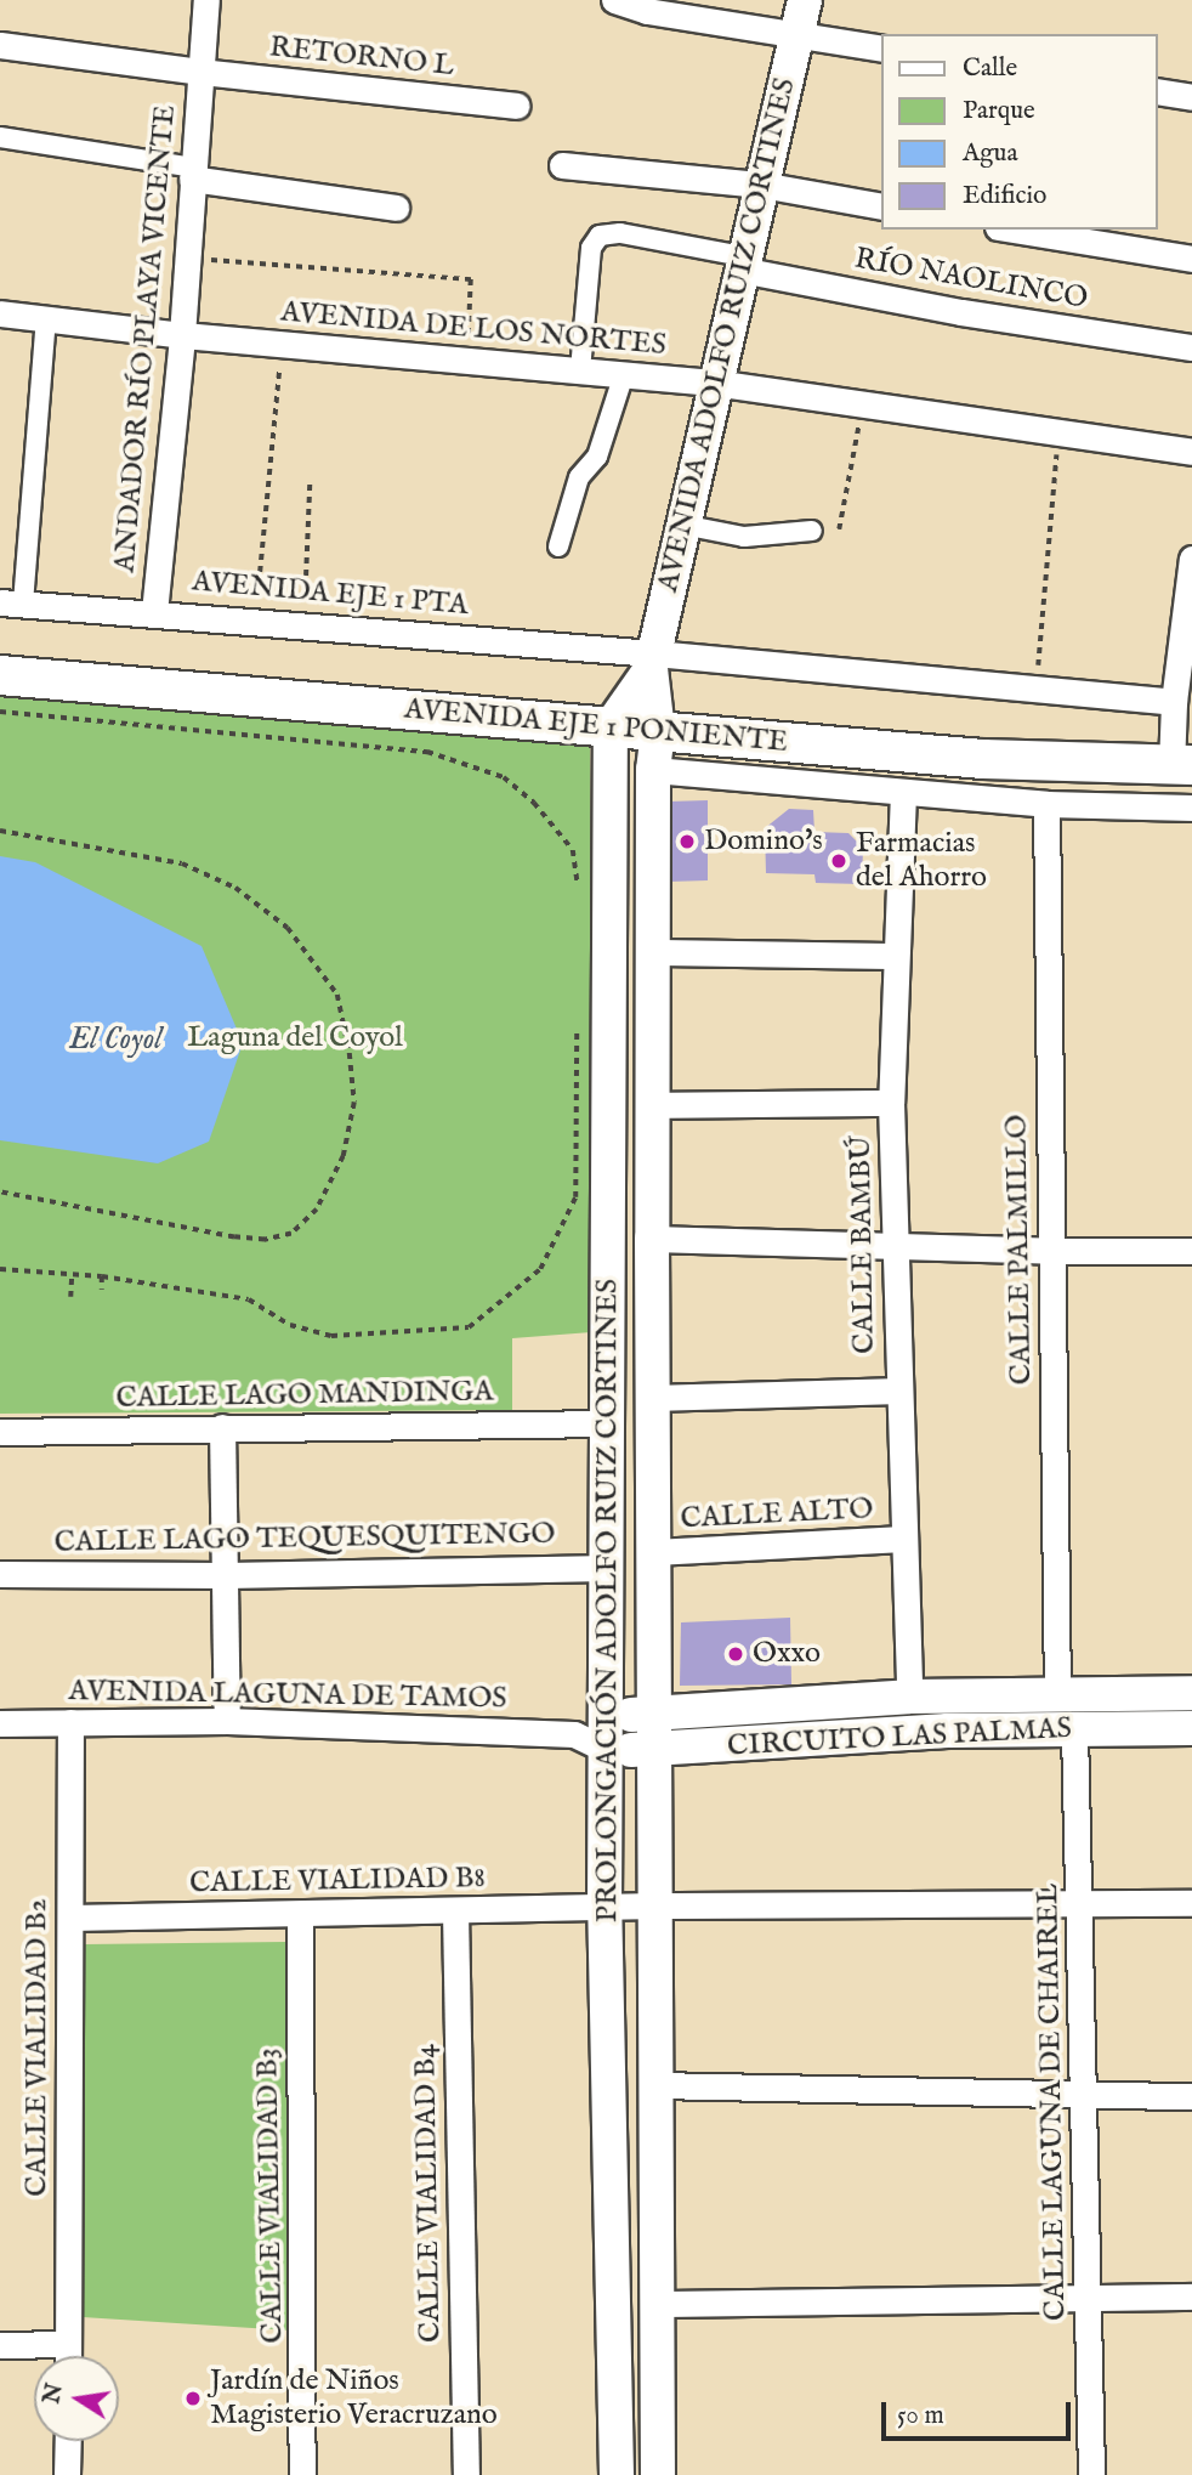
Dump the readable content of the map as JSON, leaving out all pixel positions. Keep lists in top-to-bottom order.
{
  "streets": {
    "main road": ["AVENIDA EJE 1 PONIENTE"],
    "street": [
      "RETORNO L",
      "RÍO NAOLINCO",
      "AVENIDA DE LOS NORTES",
      "AVENIDA ADOLFO RUIZ CORTINES",
      "ANDADOR RÍO PLAYA VICENTE",
      "AVENIDA EJE 1 PTA",
      "CALLE BAMBÚ",
      "CALLE PALMILLO",
      "CALLE LAGO MANDINGA",
      "CALLE ALTO",
      "CALLE LAGO TEQUESQUITENGO",
      "PROLONGACIÓN ADOLFO RUIZ CORTINES",
      "AVENIDA LAGUNA DE TAMOS",
      "CIRCUITO LAS PALMAS",
      "CALLE VIALIDAD B8",
      "CALLE VIALIDAD B2",
      "CALLE LAGUNA DE CHAIREL",
      "CALLE VIALIDAD B4",
      "CALLE VIALIDAD B3"
    ]
  },
  "crossings": [
    ["RETORNO L", "ANDADOR RÍO PLAYA VICENTE"],
    ["RÍO NAOLINCO", "AVENIDA ADOLFO RUIZ CORTINES"],
    ["AVENIDA DE LOS NORTES", "AVENIDA ADOLFO RUIZ CORTINES"],
    ["AVENIDA DE LOS NORTES", "ANDADOR RÍO PLAYA VICENTE"],
    ["AVENIDA ADOLFO RUIZ CORTINES", "AVENIDA EJE 1 PTA"],
    ["AVENIDA ADOLFO RUIZ CORTINES", "AVENIDA EJE 1 PONIENTE"],
    ["AVENIDA ADOLFO RUIZ CORTINES", "PROLONGACIÓN ADOLFO RUIZ CORTINES"],
    ["ANDADOR RÍO PLAYA VICENTE", "AVENIDA EJE 1 PTA"],
    ["AVENIDA EJE 1 PONIENTE", "CALLE BAMBÚ"],
    ["AVENIDA EJE 1 PONIENTE", "CALLE PALMILLO"],
    ["AVENIDA EJE 1 PONIENTE", "PROLONGACIÓN ADOLFO RUIZ CORTINES"],
    ["CALLE BAMBÚ", "CALLE ALTO"],
    ["CALLE BAMBÚ", "CIRCUITO LAS PALMAS"],
    ["CALLE PALMILLO", "CIRCUITO LAS PALMAS"],
    ["CALLE LAGO MANDINGA", "PROLONGACIÓN ADOLFO RUIZ CORTINES"],
    ["CALLE ALTO", "PROLONGACIÓN ADOLFO RUIZ CORTINES"],
    ["CALLE LAGO TEQUESQUITENGO", "PROLONGACIÓN ADOLFO RUIZ CORTINES"],
    ["PROLONGACIÓN ADOLFO RUIZ CORTINES", "AVENIDA LAGUNA DE TAMOS"],
    ["PROLONGACIÓN ADOLFO RUIZ CORTINES", "CIRCUITO LAS PALMAS"],
    ["PROLONGACIÓN ADOLFO RUIZ CORTINES", "CALLE VIALIDAD B8"],
    ["AVENIDA LAGUNA DE TAMOS", "CIRCUITO LAS PALMAS"],
    ["AVENIDA LAGUNA DE TAMOS", "CALLE VIALIDAD B2"],
    ["CIRCUITO LAS PALMAS", "CALLE LAGUNA DE CHAIREL"],
    ["CALLE VIALIDAD B8", "CALLE VIALIDAD B2"],
    ["CALLE VIALIDAD B8", "CALLE LAGUNA DE CHAIREL"],
    ["CALLE VIALIDAD B8", "CALLE VIALIDAD B4"],
    ["CALLE VIALIDAD B8", "CALLE VIALIDAD B3"]
  ],
  "water": ["El Coyol"],
  "parks": ["Laguna del Coyol"],
  "places": [
    "Domino's",
    "Farmacias del Ahorro",
    "Oxxo",
    "Jardín de Niños Magisterio Veracruzano"
  ],
  "legend": [
    "Calle",
    "Parque",
    "Agua",
    "Edificio"
  ],
  "scale_bar": "50 m",
  "north": "left"
}
